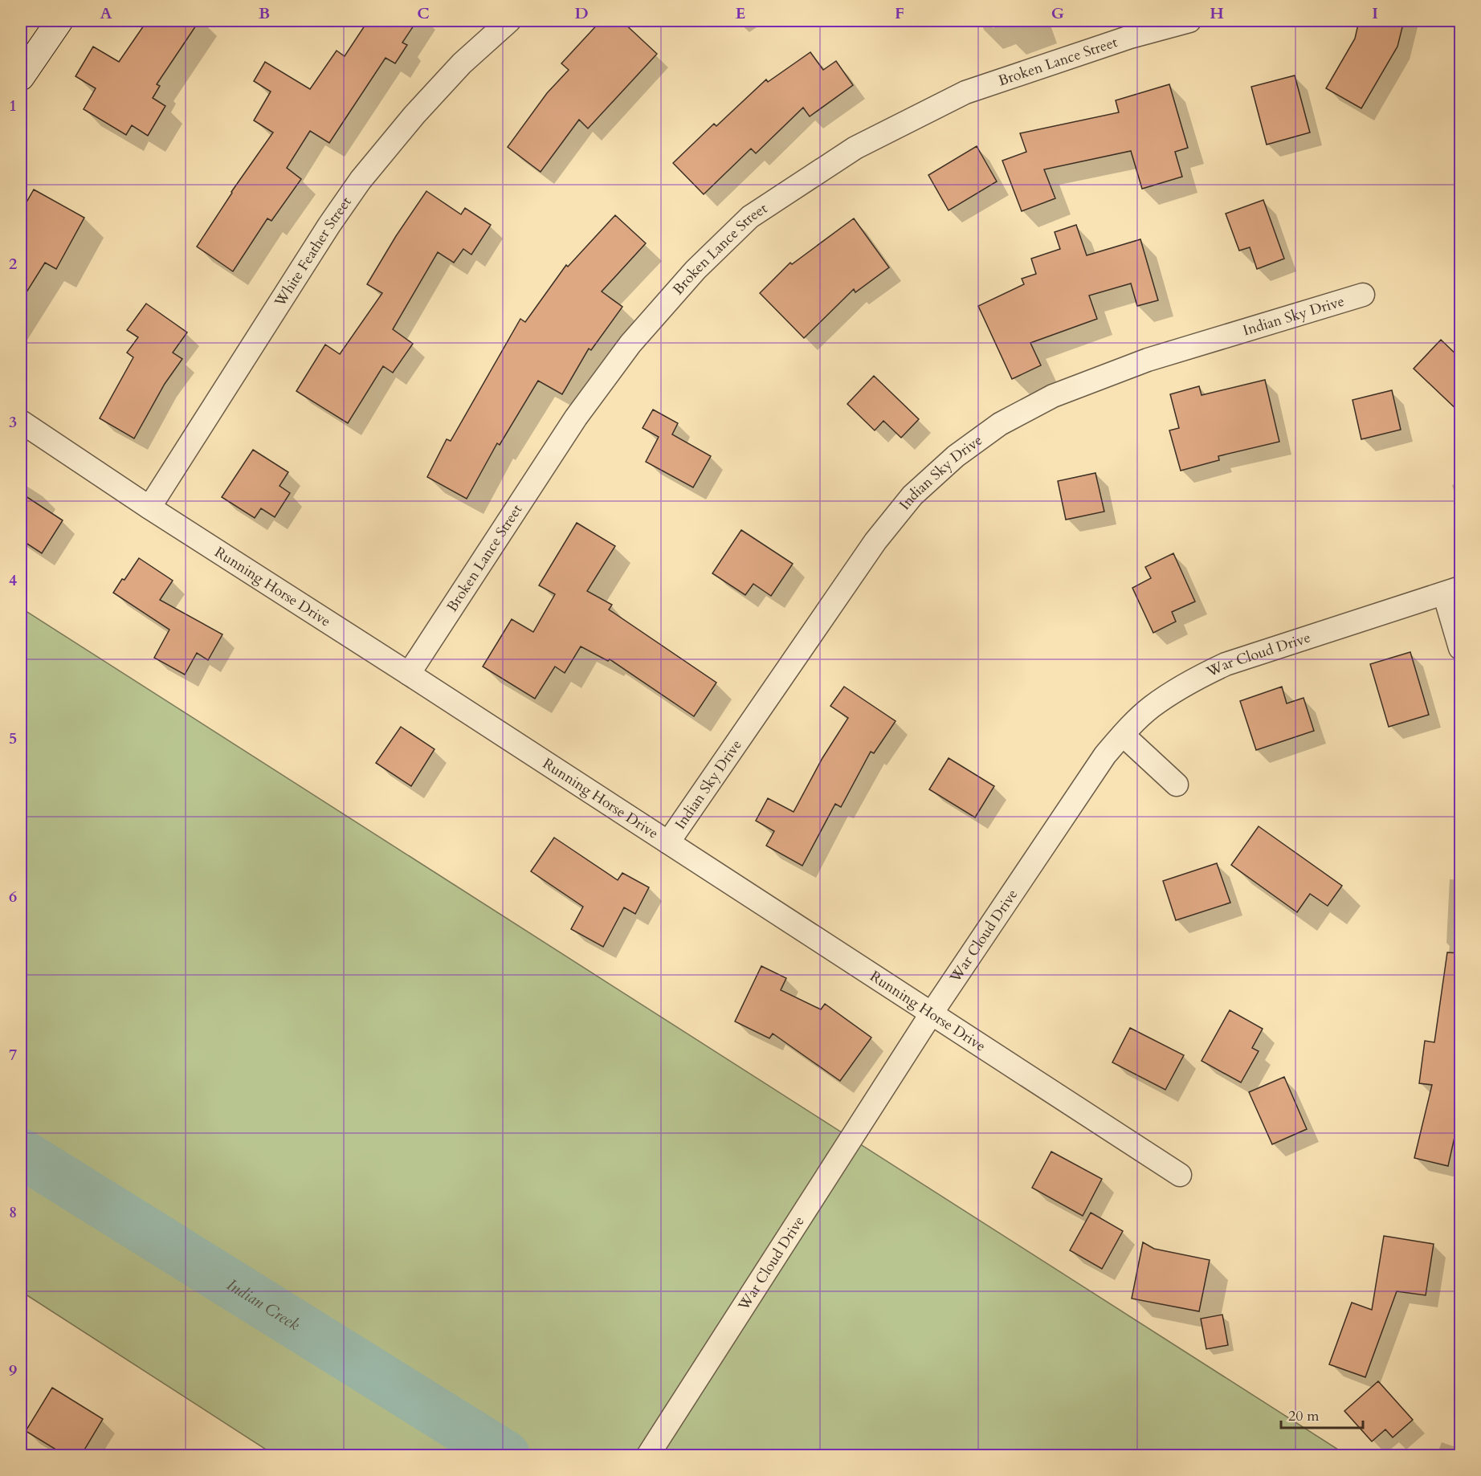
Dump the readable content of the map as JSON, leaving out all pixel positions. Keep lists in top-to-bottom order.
{
  "streets": {
    "street": [
      "Broken Lance Street",
      "White Feather Street",
      "Indian Sky Drive",
      "Running Horse Drive",
      "War Cloud Drive"
    ]
  },
  "crossings": [
    ["Broken Lance Street", "Running Horse Drive"],
    ["White Feather Street", "Running Horse Drive"],
    ["Indian Sky Drive", "Running Horse Drive"],
    ["Running Horse Drive", "War Cloud Drive"]
  ],
  "water": ["Indian Creek"],
  "scale_bar": "20 m",
  "grid": {
    "columns": [
      "A",
      "B",
      "C",
      "D",
      "E",
      "F",
      "G",
      "H",
      "I"
    ],
    "rows": [
      "1",
      "2",
      "3",
      "4",
      "5",
      "6",
      "7",
      "8",
      "9"
    ]
  }
}
